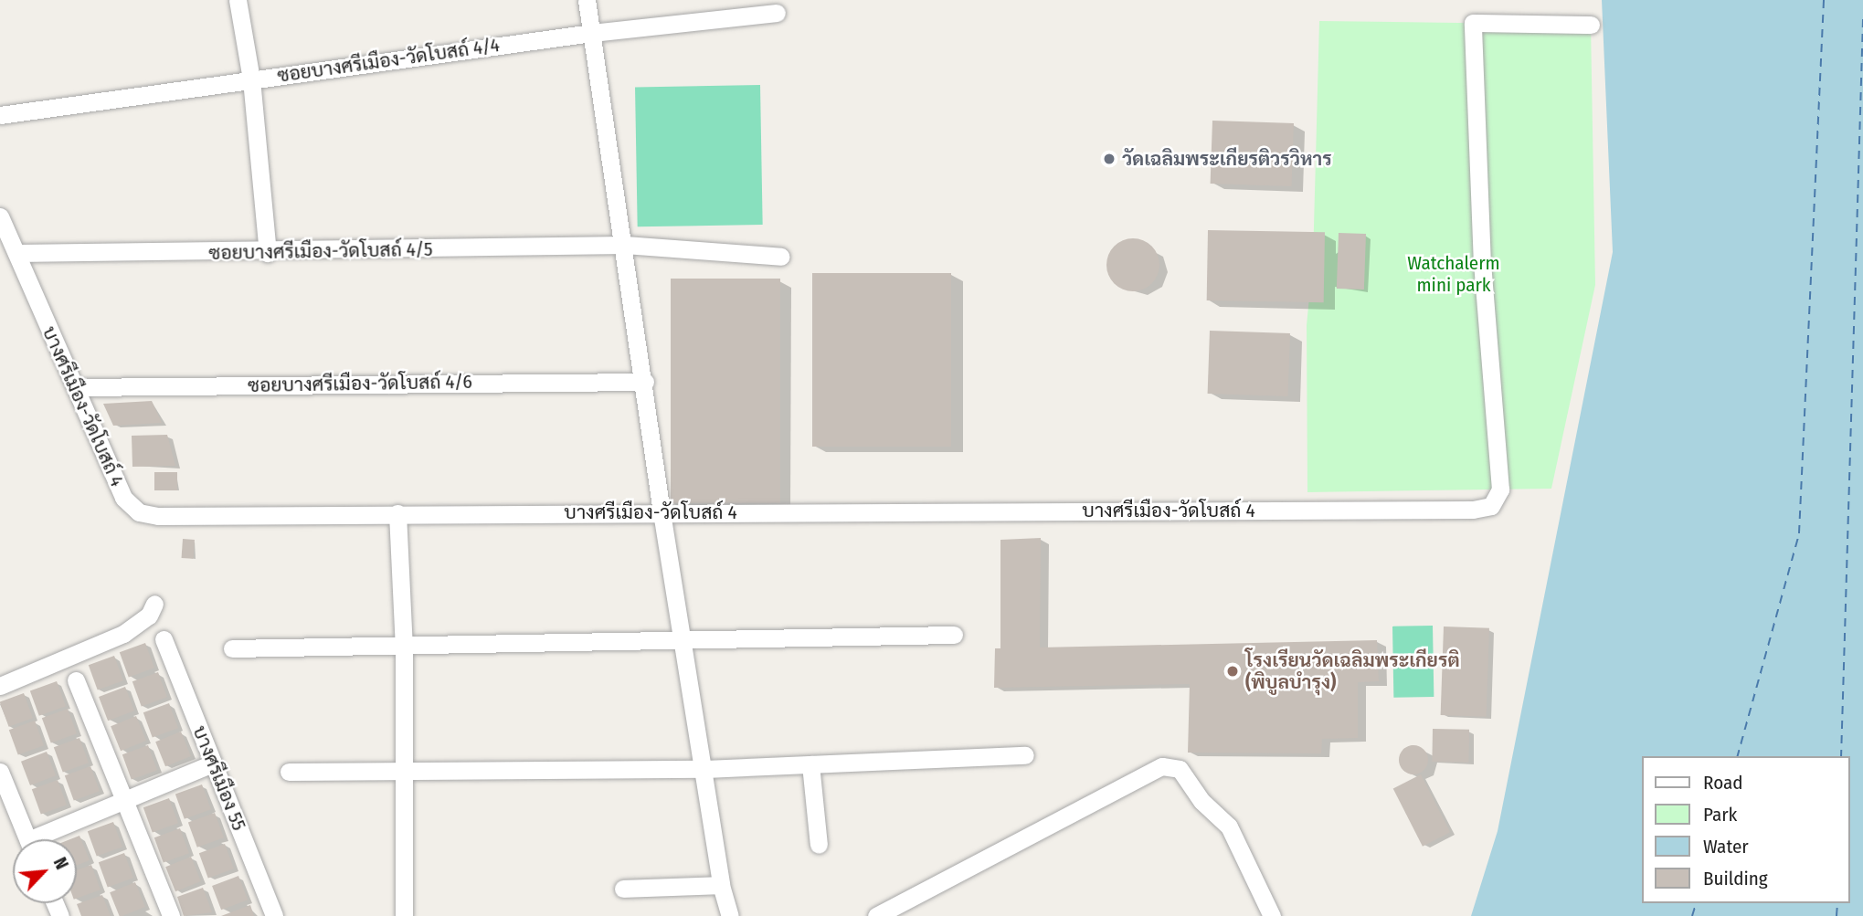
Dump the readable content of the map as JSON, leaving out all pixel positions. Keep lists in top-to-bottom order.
{
  "streets": {
    "street": [
      "ซอยบางศรีเมือง-วัดโบสถ์ 4/4",
      "ซอยบางศรีเมือง-วัดโบสถ์ 4/5",
      "ซอยบางศรีเมือง-วัดโบสถ์ 4/6",
      "บางศรีเมือง-วัดโบสถ์ 4",
      "บางศรีเมือง 55"
    ]
  },
  "crossings": [
    ["ซอยบางศรีเมือง-วัดโบสถ์ 4/5", "บางศรีเมือง-วัดโบสถ์ 4"],
    ["ซอยบางศรีเมือง-วัดโบสถ์ 4/6", "บางศรีเมือง-วัดโบสถ์ 4"]
  ],
  "parks": ["Watchalerm mini park"],
  "places": ["วัดเฉลิมพระเกียรติวรวิหาร", "โรงเรียนวัดเฉลิมพระเกียรติ (พิบูลบำรุง)"],
  "legend": [
    "Road",
    "Park",
    "Water",
    "Building"
  ],
  "north": "top right"
}
